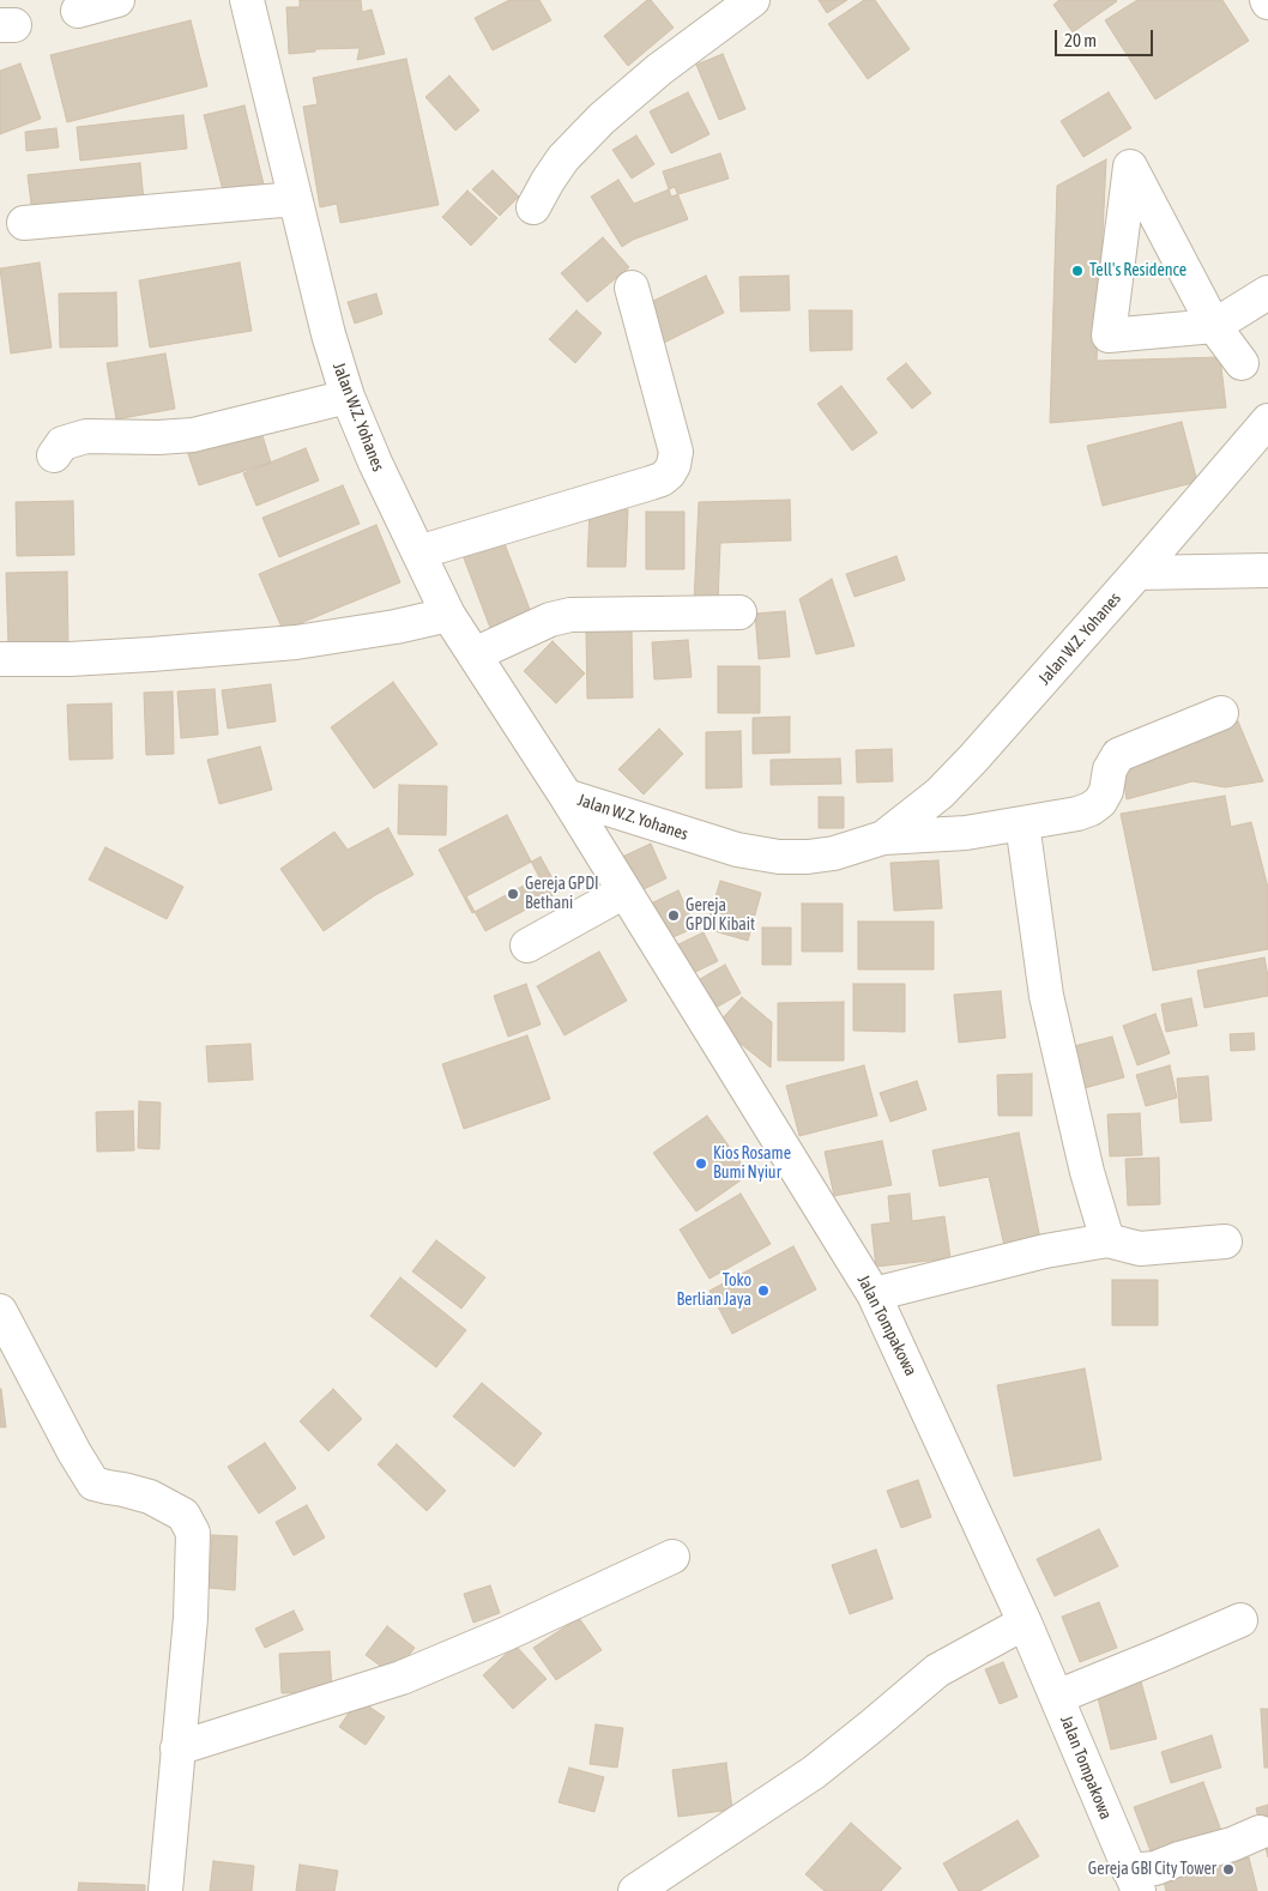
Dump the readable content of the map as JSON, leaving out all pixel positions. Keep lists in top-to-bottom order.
{
  "streets": {
    "street": ["Jalan W.Z. Yohanes", "Jalan Tompakowa"]
  },
  "crossings": [
    ["Jalan W.Z. Yohanes", "Jalan Tompakowa"]
  ],
  "places": [
    "Tell's Residence",
    "Gereja GPDI Bethani",
    "Gereja GPDI Kibait",
    "Kios Rosame Bumi Nyiur",
    "Toko Berlian Jaya",
    "Gereja GBI City Tower"
  ],
  "scale_bar": "20 m"
}
